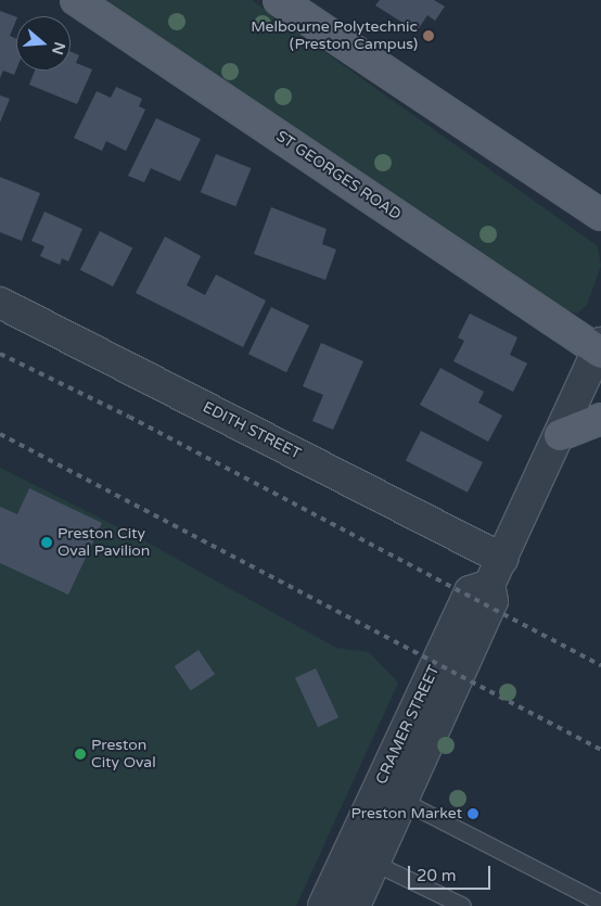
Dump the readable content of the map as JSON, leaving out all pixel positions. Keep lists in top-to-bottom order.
{
  "streets": {
    "main road": ["ST GEORGES ROAD"],
    "street": ["EDITH STREET", "CRAMER STREET"]
  },
  "crossings": [
    ["ST GEORGES ROAD", "CRAMER STREET"],
    ["EDITH STREET", "CRAMER STREET"]
  ],
  "places": [
    "Melbourne Polytechnic (Preston Campus)",
    "Preston City Oval Pavilion",
    "Preston City Oval",
    "Preston Market"
  ],
  "scale_bar": "20 m",
  "north": "right"
}
